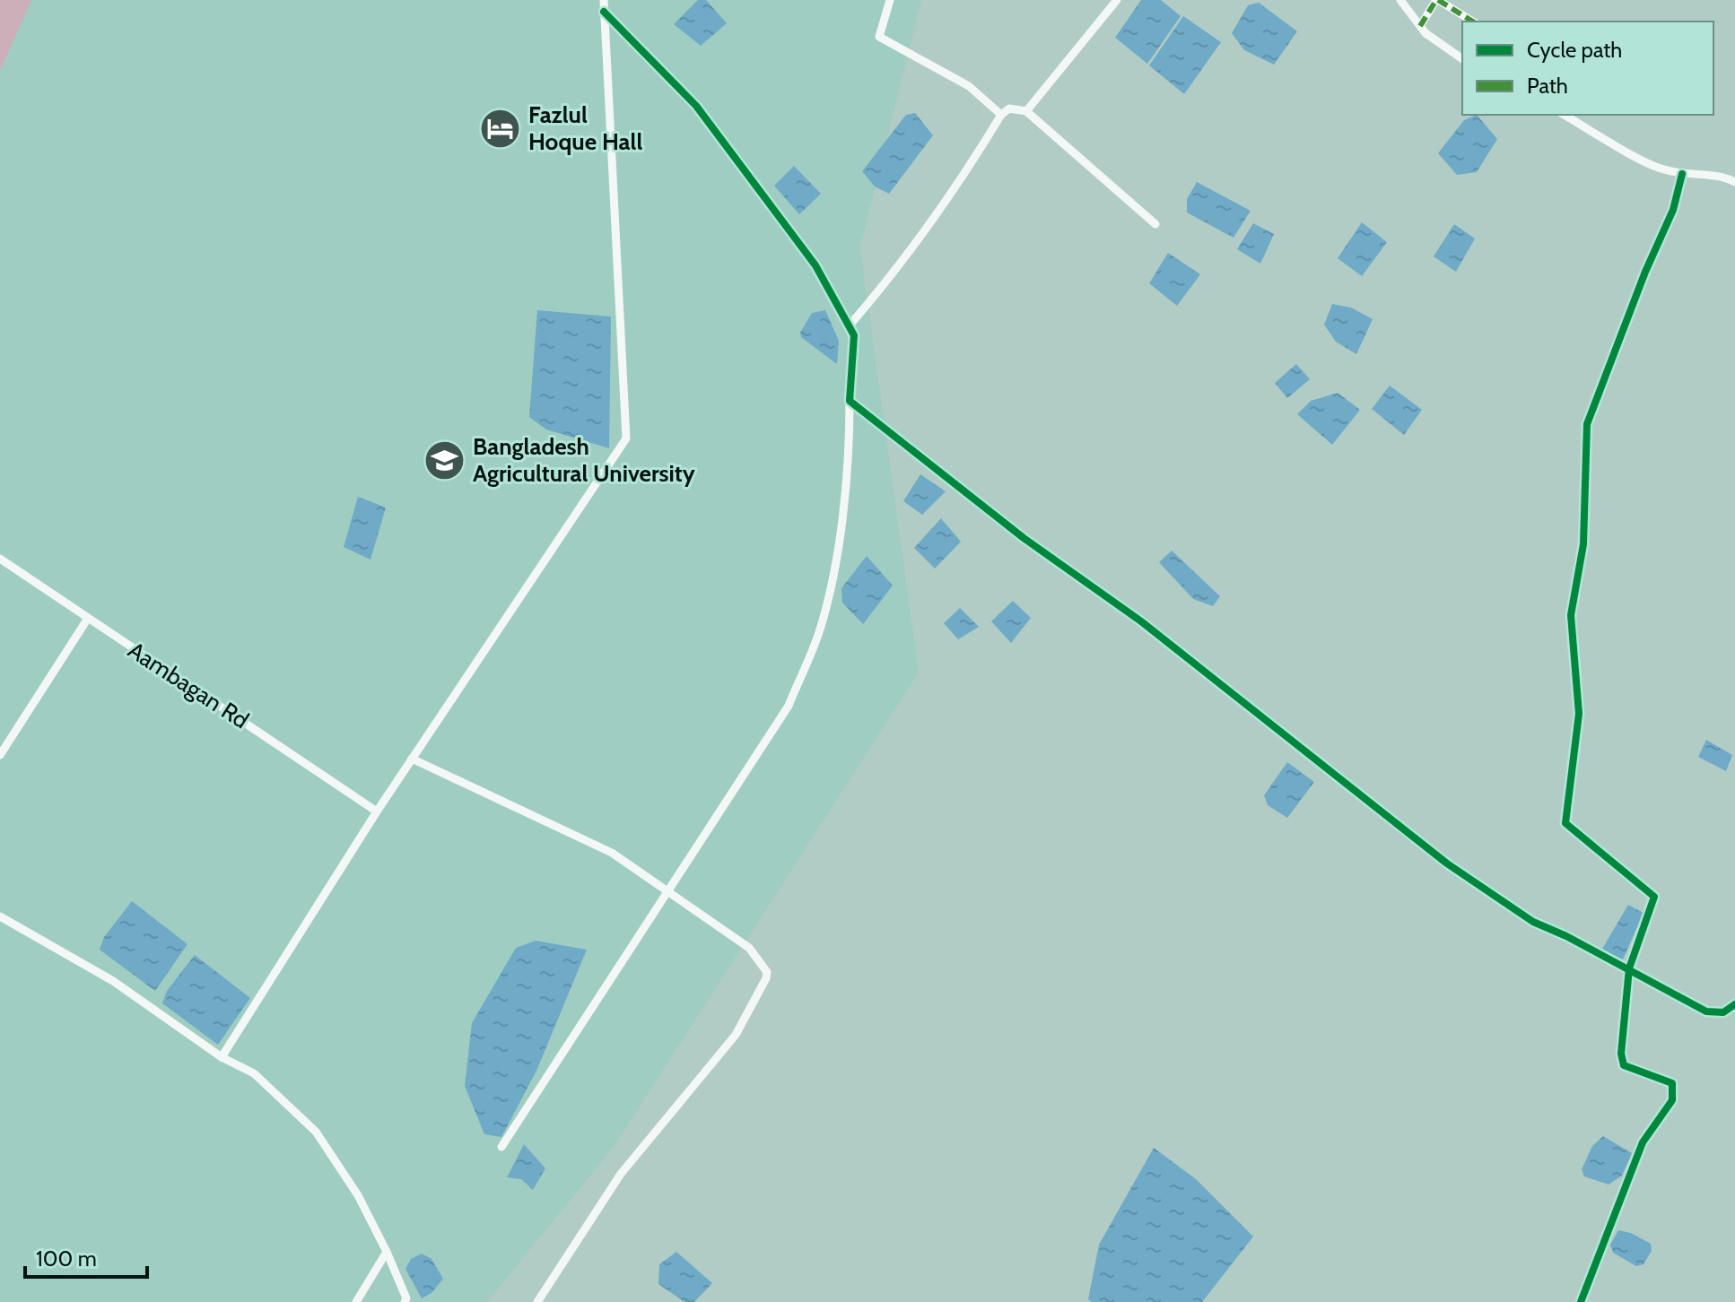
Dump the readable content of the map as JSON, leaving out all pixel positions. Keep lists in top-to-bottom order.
{
  "streets": {
    "street": ["Aambagan Rd"]
  },
  "places": {
    "hotel": ["Fazlul Hoque Hall"],
    "school or university": ["Bangladesh Agricultural University"]
  },
  "legend": ["Cycle path", "Path"],
  "scale_bar": "100 m"
}
